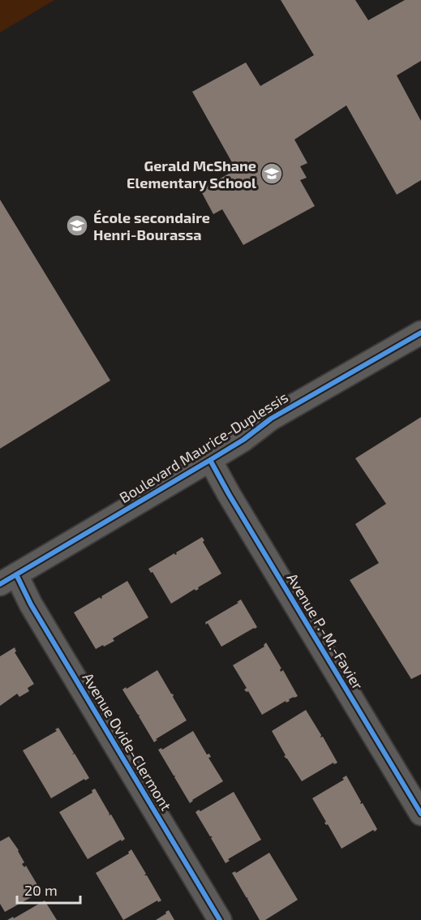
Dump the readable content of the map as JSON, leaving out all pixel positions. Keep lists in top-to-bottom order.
{
  "streets": {
    "street": ["Boulevard Maurice-Duplessis", "Avenue P.-M.-Favier", "Avenue Ovide-Clermont"]
  },
  "crossings": [
    ["Boulevard Maurice-Duplessis", "Avenue P.-M.-Favier"],
    ["Boulevard Maurice-Duplessis", "Avenue Ovide-Clermont"]
  ],
  "places": {
    "school or university": ["Gerald McShane Elementary School", "École secondaire Henri-Bourassa"]
  },
  "scale_bar": "20 m"
}
